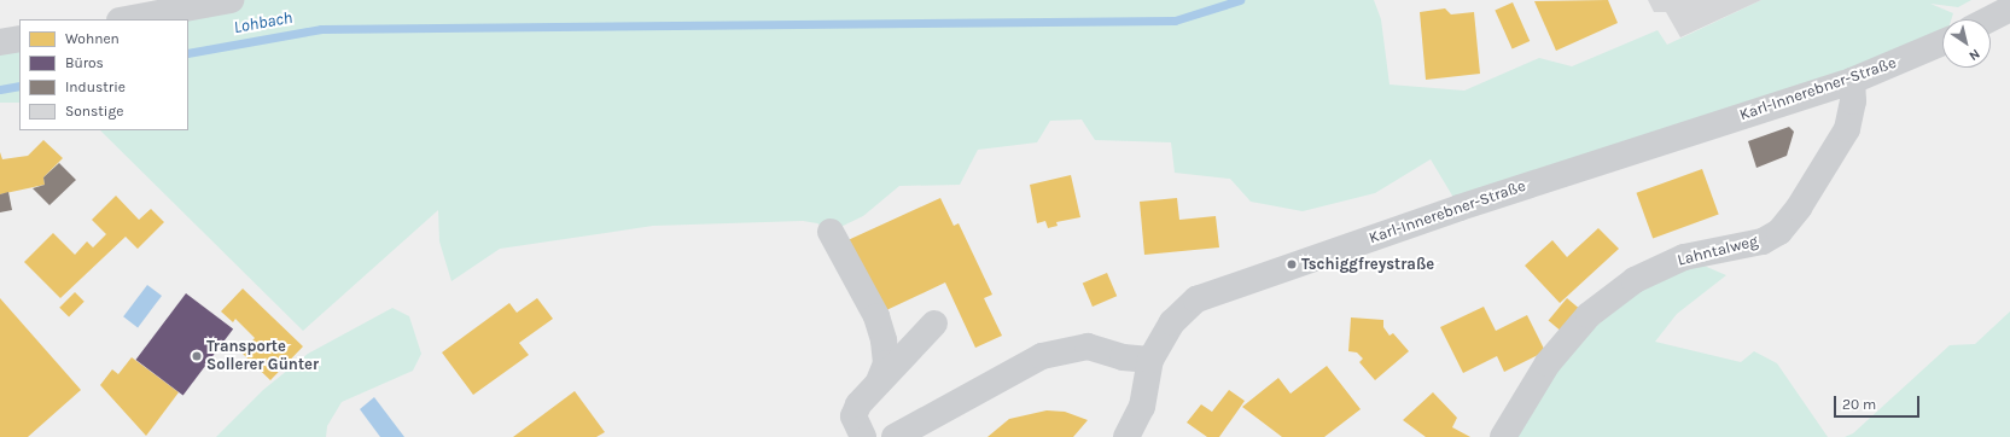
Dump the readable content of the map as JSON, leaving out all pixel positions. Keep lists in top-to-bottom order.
{
  "streets": {
    "street": ["Karl-Innerebner-Straße", "Lahntalweg"]
  },
  "crossings": [
    ["Karl-Innerebner-Straße", "Lahntalweg"]
  ],
  "water": ["Lohbach"],
  "places": ["Tschiggfreystraße", "Transporte Sollerer Günter"],
  "legend": [
    "Wohnen",
    "Büros",
    "Industrie",
    "Sonstige"
  ],
  "scale_bar": "20 m",
  "north": "bottom right"
}
